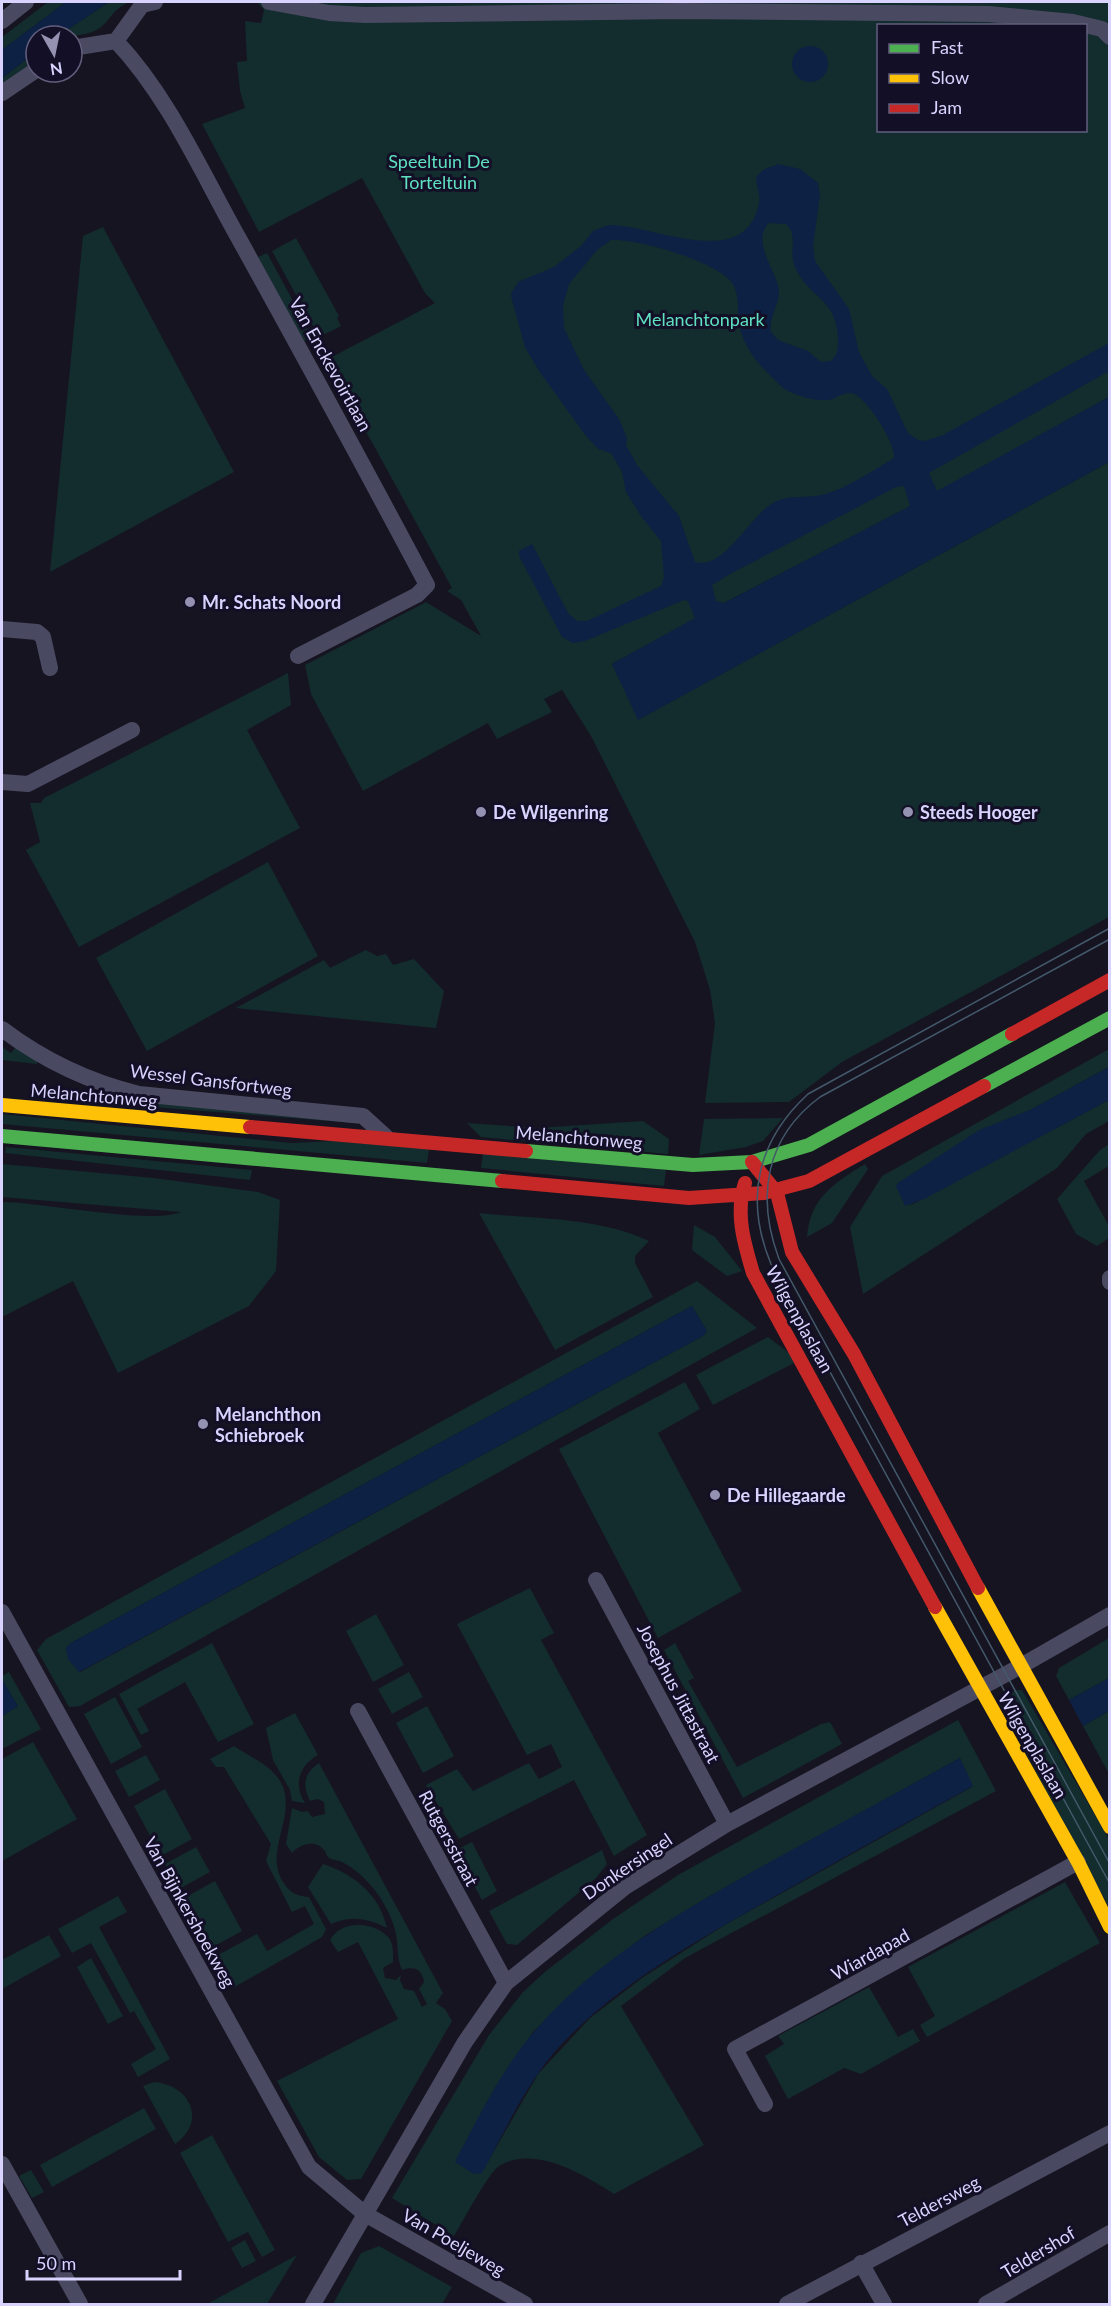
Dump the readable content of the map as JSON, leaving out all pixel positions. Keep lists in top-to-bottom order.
{
  "streets": {
    "street": [
      "Van Enckevoirtlaan",
      "Wessel Gansfortweg",
      "Melanchtonweg",
      "Wilgenplaslaan",
      "Josephus Jittastraat",
      "Rutgersstraat",
      "Donkersingel",
      "Van Bijnkershoekweg",
      "Wiardapad",
      "Teldersweg",
      "Van Poeljeweg",
      "Teldershof"
    ]
  },
  "crossings": [
    ["Wessel Gansfortweg", "Melanchtonweg"],
    ["Melanchtonweg", "Wilgenplaslaan"],
    ["Wilgenplaslaan", "Donkersingel"],
    ["Wilgenplaslaan", "Wiardapad"],
    ["Josephus Jittastraat", "Donkersingel"],
    ["Rutgersstraat", "Donkersingel"],
    ["Donkersingel", "Van Bijnkershoekweg"],
    ["Donkersingel", "Van Poeljeweg"],
    ["Van Bijnkershoekweg", "Van Poeljeweg"]
  ],
  "parks": ["Speeltuin De Torteltuin", "Melanchtonpark"],
  "places": [
    "Mr. Schats Noord",
    "De Wilgenring",
    "Steeds Hooger",
    "Melanchthon Schiebroek",
    "De Hillegaarde"
  ],
  "legend": ["Fast", "Slow", "Jam"],
  "scale_bar": "50 m",
  "north": "bottom"
}
